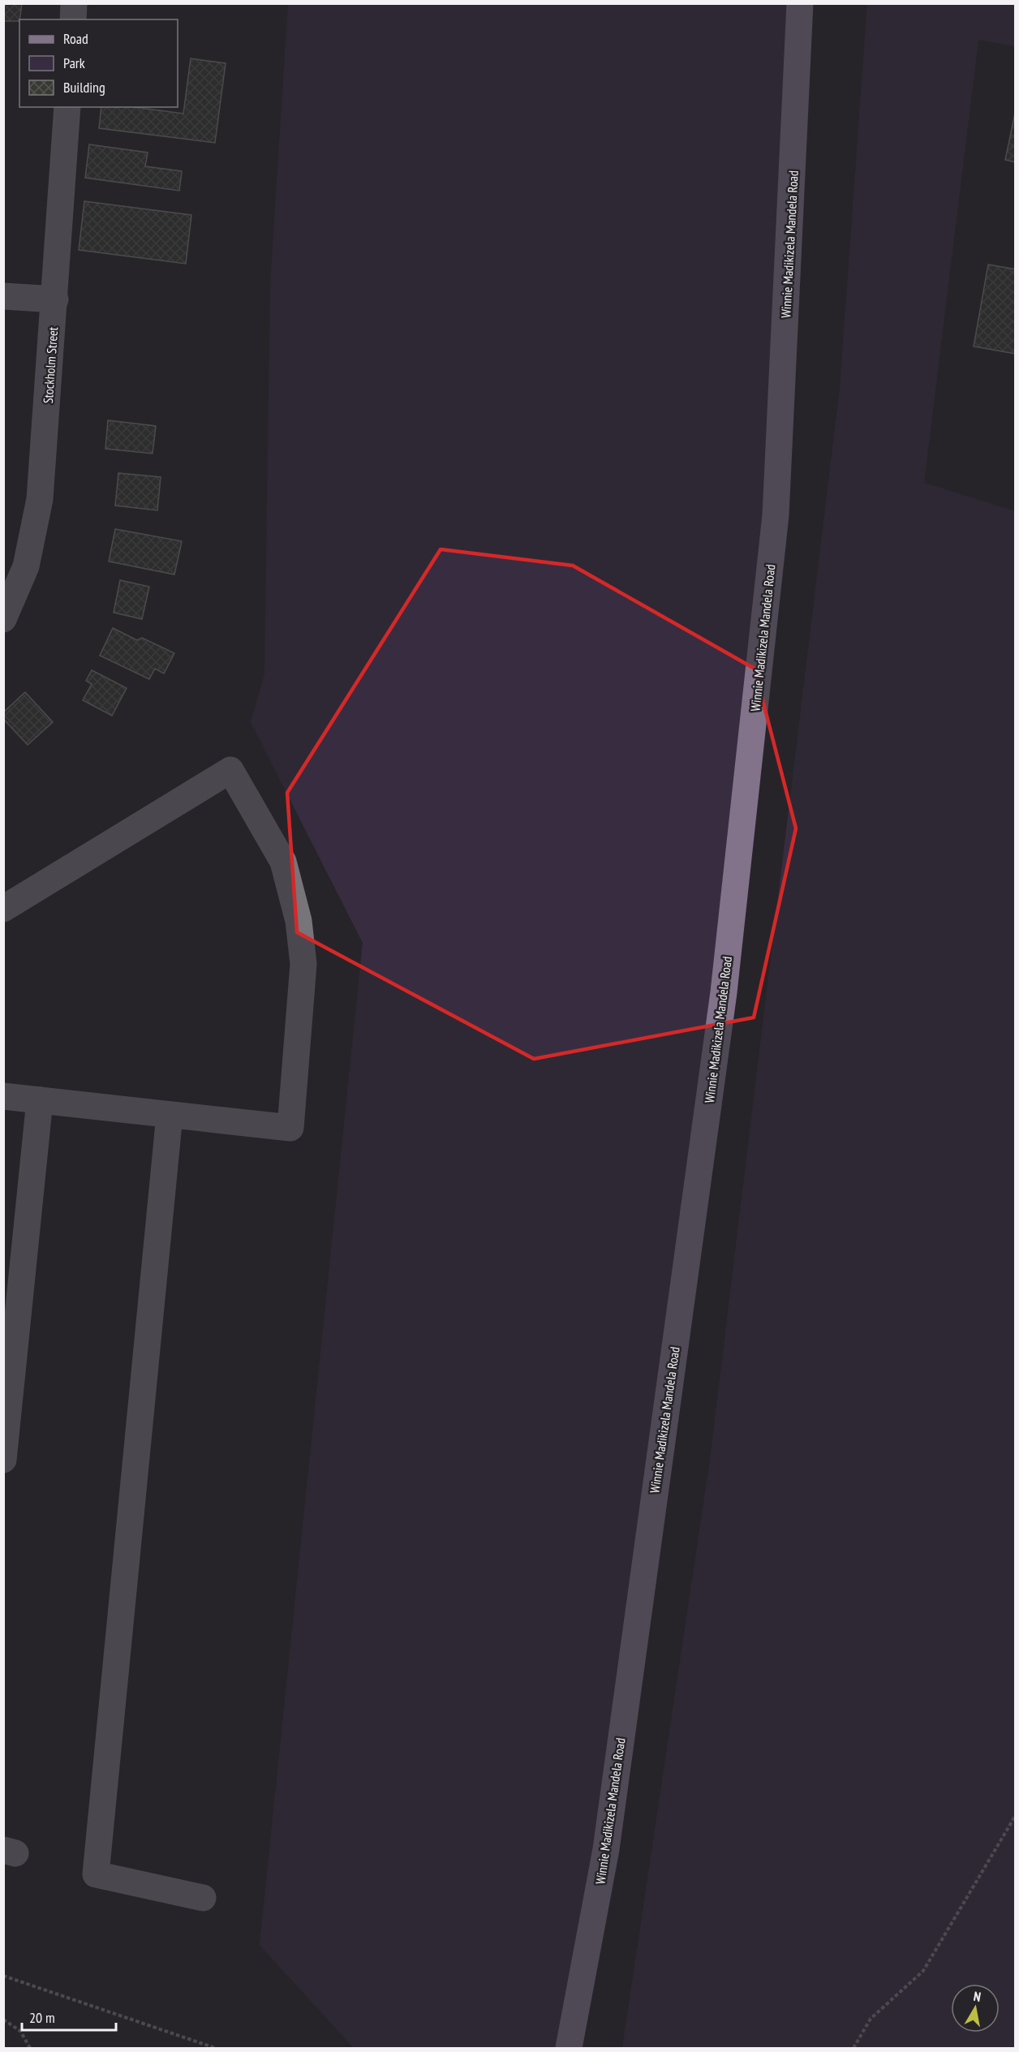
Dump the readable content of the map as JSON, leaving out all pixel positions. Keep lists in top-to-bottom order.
{
  "streets": {
    "main road": ["Winnie Madikizela Mandela Road"],
    "street": ["Stockholm Street"]
  },
  "legend": ["Road", "Park", "Building"],
  "scale_bar": "20 m",
  "north": "top"
}
